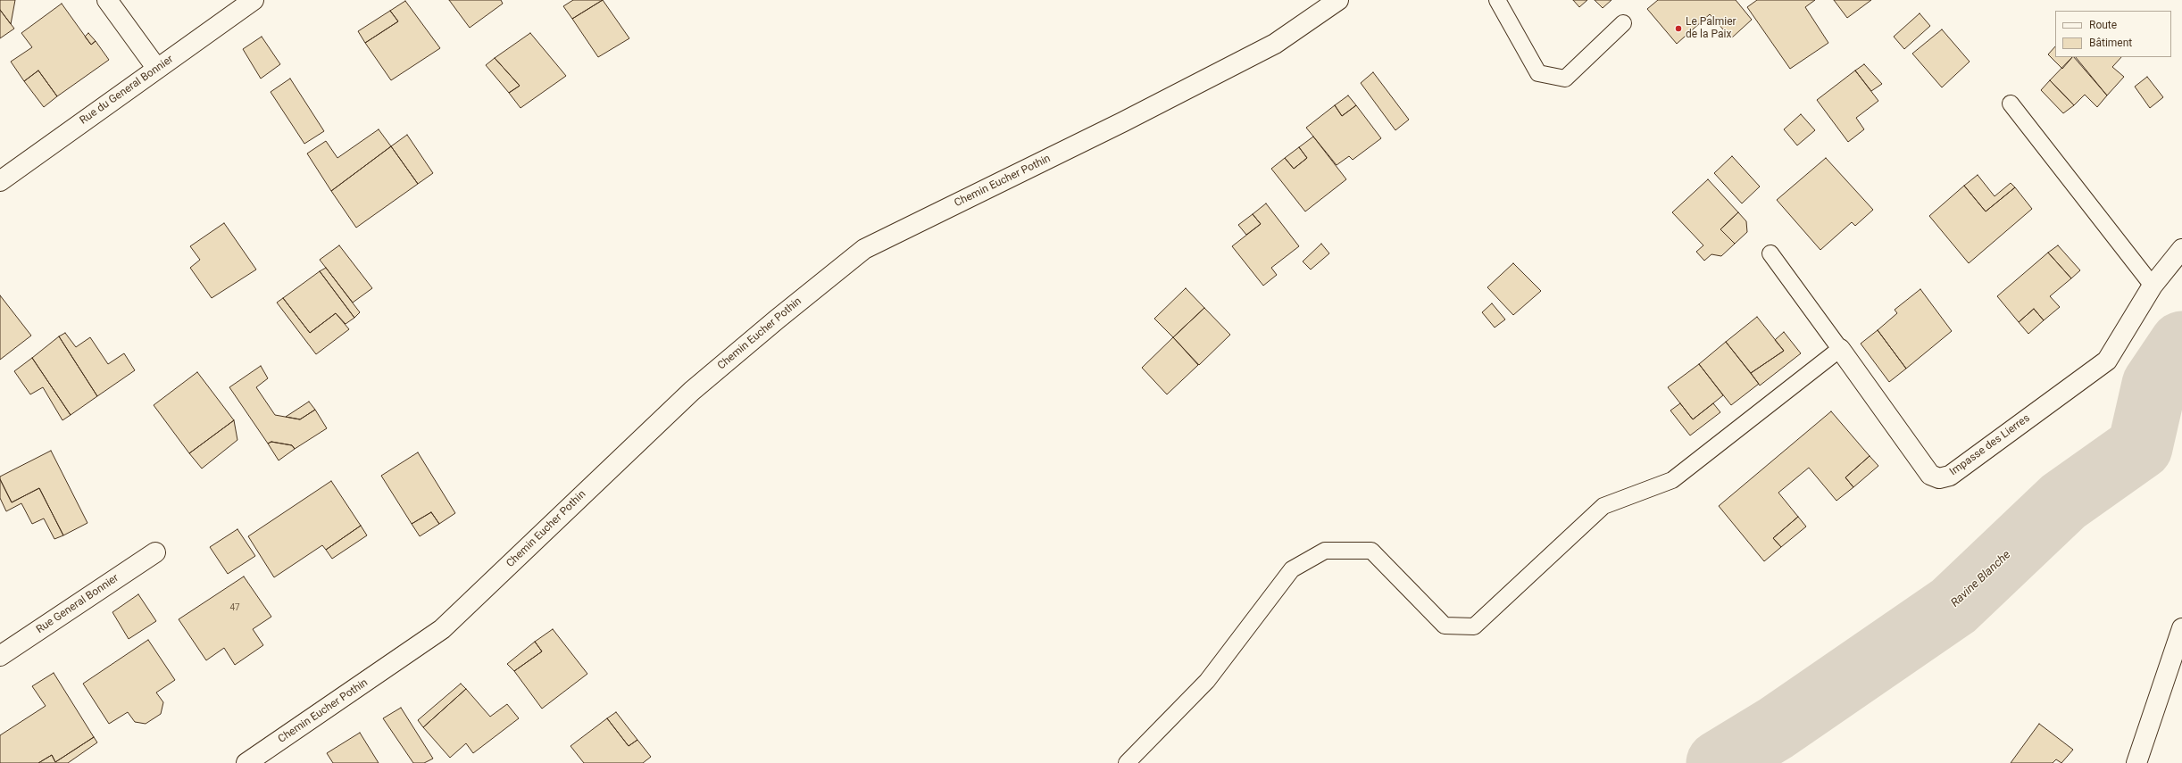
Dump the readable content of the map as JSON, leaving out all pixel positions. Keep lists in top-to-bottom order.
{
  "streets": {
    "street": [
      "Rue du General Bonnier",
      "Chemin Eucher Pothin",
      "Impasse des Lierres",
      "Rue General Bonnier"
    ]
  },
  "water": ["Ravine Blanche"],
  "places": ["Le Palmier de la Paix"],
  "house_numbers": ["47"],
  "legend": ["Route", "Bâtiment"]
}
